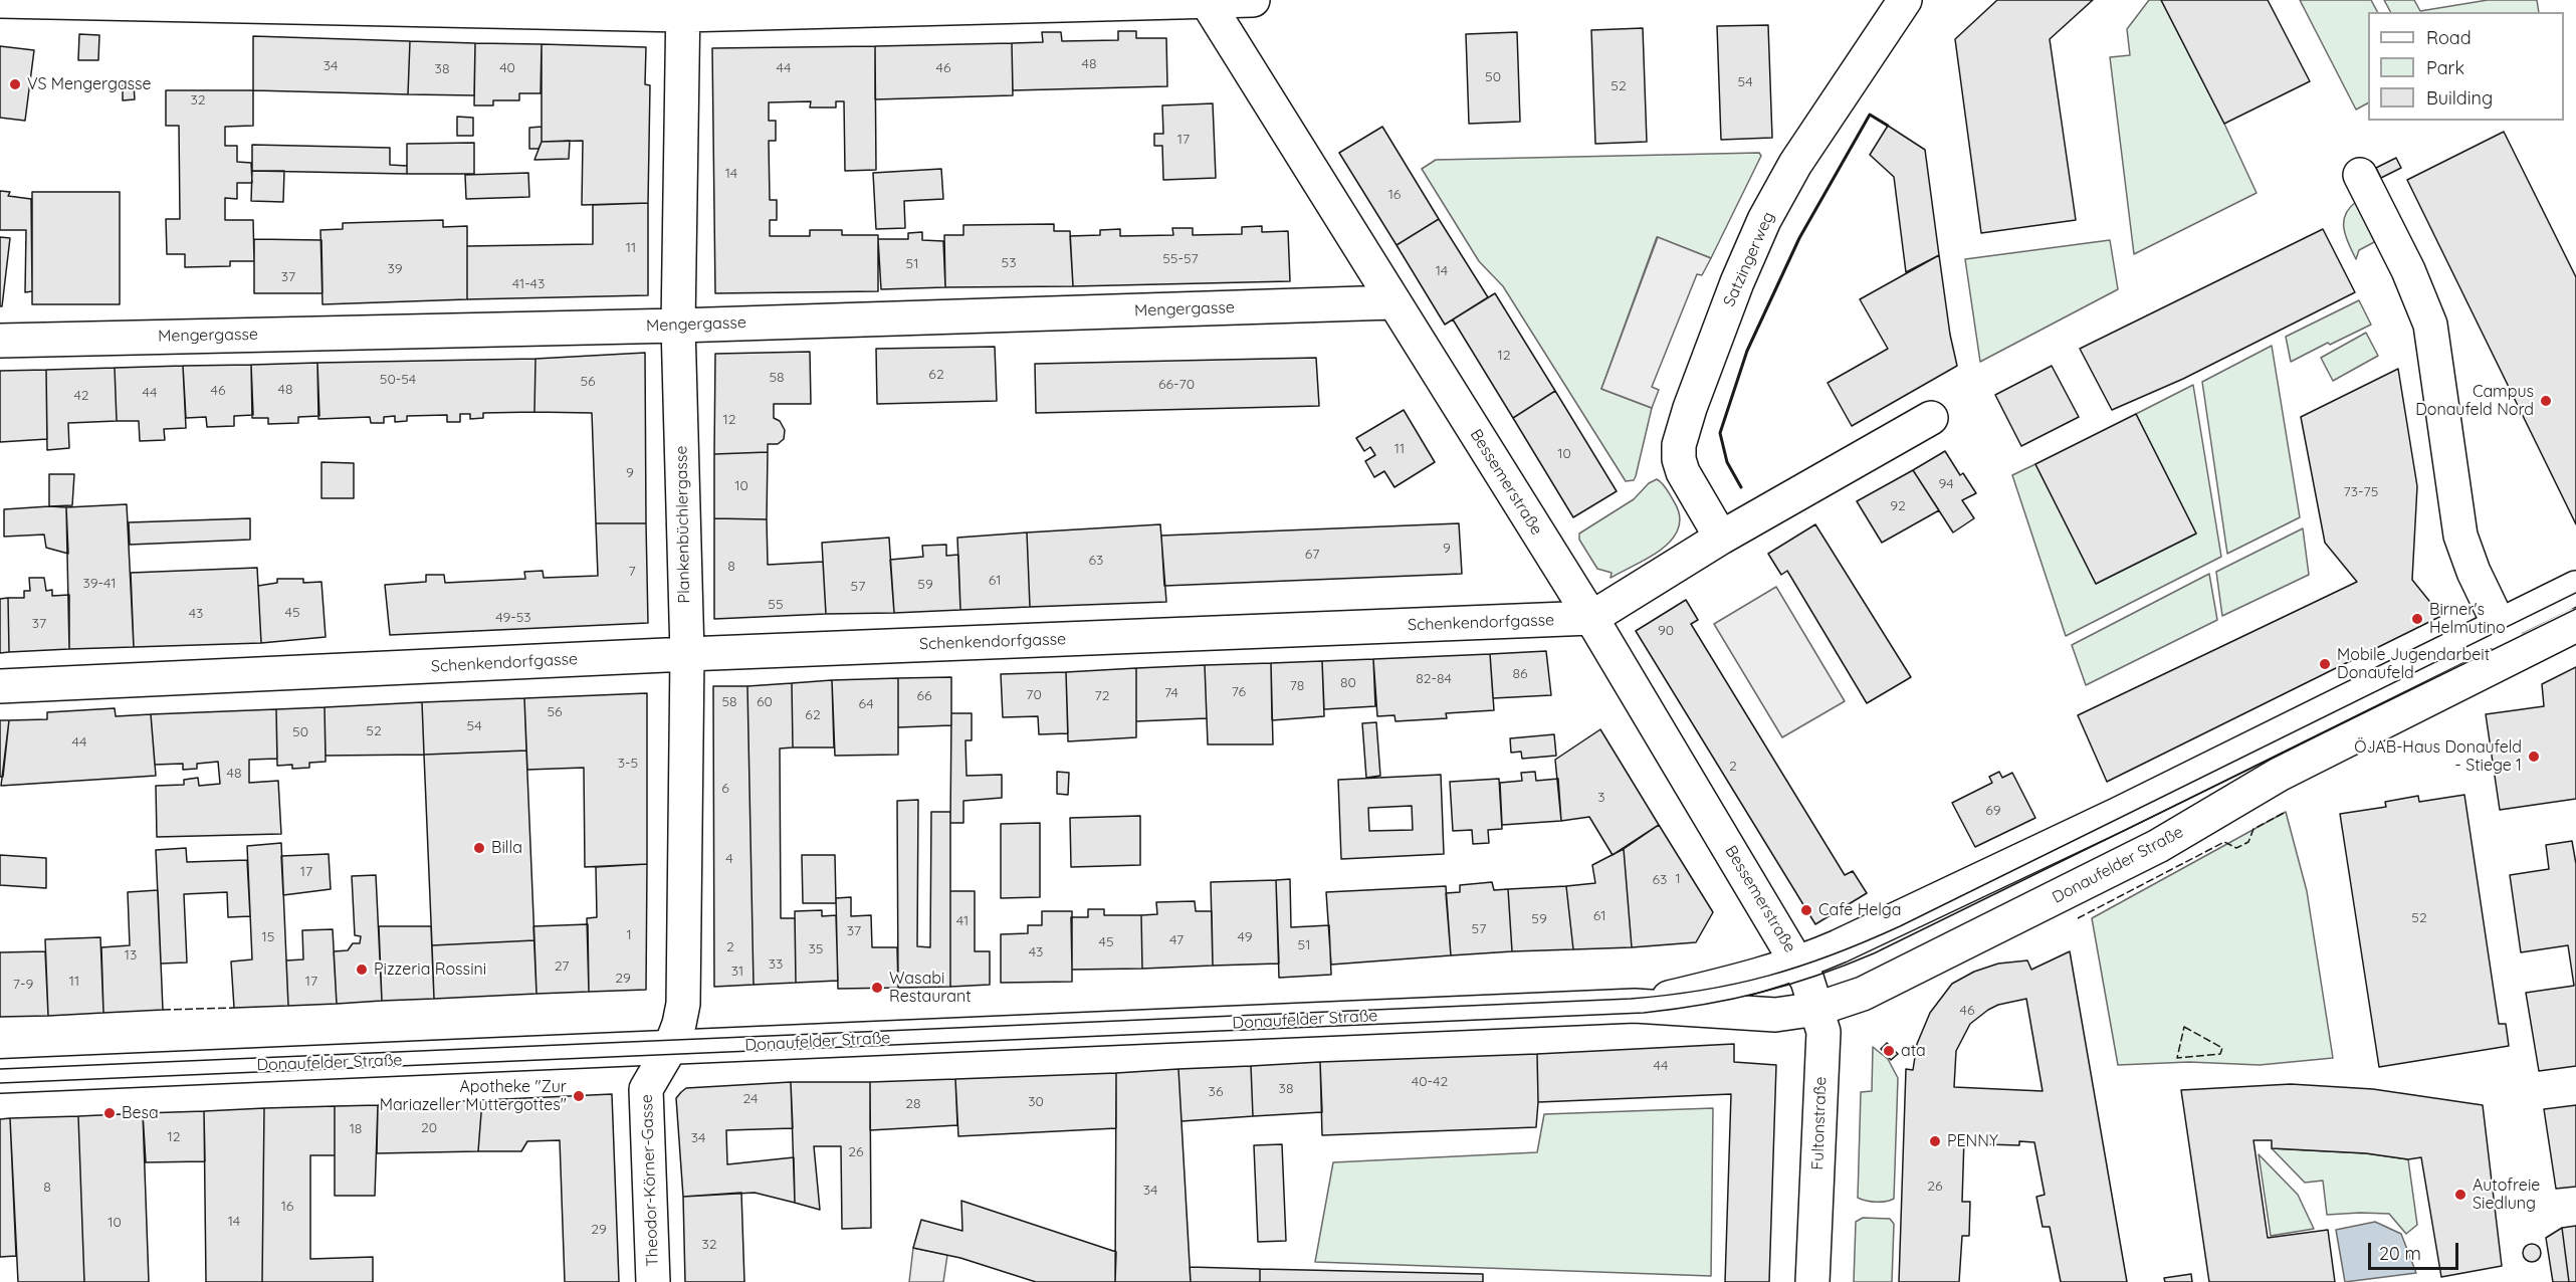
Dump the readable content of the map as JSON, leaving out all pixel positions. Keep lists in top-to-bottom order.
{
  "streets": {
    "street": [
      "Satzingerweg",
      "Mengergasse",
      "Bessemerstraße",
      "Plankenbüchlergasse",
      "Schenkendorfgasse",
      "Donaufelder Straße",
      "Fultonstraße",
      "Theodor-Körner-Gasse"
    ]
  },
  "crossings": [
    ["Satzingerweg", "Schenkendorfgasse"],
    ["Mengergasse", "Bessemerstraße"],
    ["Mengergasse", "Plankenbüchlergasse"],
    ["Bessemerstraße", "Schenkendorfgasse"],
    ["Bessemerstraße", "Donaufelder Straße"],
    ["Bessemerstraße", "Fultonstraße"],
    ["Plankenbüchlergasse", "Schenkendorfgasse"],
    ["Plankenbüchlergasse", "Donaufelder Straße"],
    ["Plankenbüchlergasse", "Theodor-Körner-Gasse"],
    ["Donaufelder Straße", "Fultonstraße"],
    ["Donaufelder Straße", "Theodor-Körner-Gasse"]
  ],
  "places": [
    "VS Mengergasse",
    "Campus Donaufeld Nord",
    "Birner's Helmutino",
    "Mobile Jugendarbeit Donaufeld",
    "ÖJAB-Haus Donaufeld - Stiege 1",
    "Billa",
    "Cafe Helga",
    "Pizzeria Rossini",
    "Wasabi Restaurant",
    "ata",
    "Apotheke \"Zur Mariazeller Muttergottes\"",
    "Besa",
    "PENNY",
    "Autofreie Siedlung"
  ],
  "house_numbers": [
    "48",
    "34",
    "40",
    "44",
    "46",
    "38",
    "50",
    "54",
    "52",
    "32",
    "17",
    "14",
    "16",
    "11",
    "55-57",
    "53",
    "51",
    "39",
    "14",
    "37",
    "41-43",
    "12",
    "62",
    "58",
    "50-54",
    "56",
    "66-70",
    "48",
    "46",
    "44",
    "42",
    "12",
    "11",
    "10",
    "9",
    "94",
    "10",
    "73-75",
    "92",
    "9",
    "67",
    "63",
    "8",
    "7",
    "61",
    "39-41",
    "59",
    "57",
    "55",
    "45",
    "43",
    "49-53",
    "37",
    "90",
    "86",
    "82-84",
    "80",
    "78",
    "76",
    "74",
    "70",
    "66",
    "72",
    "58",
    "60",
    "64",
    "56",
    "62",
    "54",
    "52",
    "50",
    "44",
    "3-5",
    "2",
    "48",
    "6",
    "3",
    "69",
    "4",
    "17",
    "1",
    "63",
    "61",
    "52",
    "59",
    "41",
    "57",
    "37",
    "1",
    "15",
    "49",
    "47",
    "45",
    "51",
    "2",
    "35",
    "43",
    "13",
    "33",
    "27",
    "31",
    "29",
    "11",
    "17",
    "7-9",
    "46",
    "44",
    "40-42",
    "38",
    "36",
    "24",
    "30",
    "28",
    "20",
    "18",
    "12",
    "34",
    "26",
    "26",
    "8",
    "34",
    "16",
    "14",
    "10",
    "29",
    "32"
  ],
  "legend": ["Road", "Park", "Building"],
  "scale_bar": "20 m"
}
